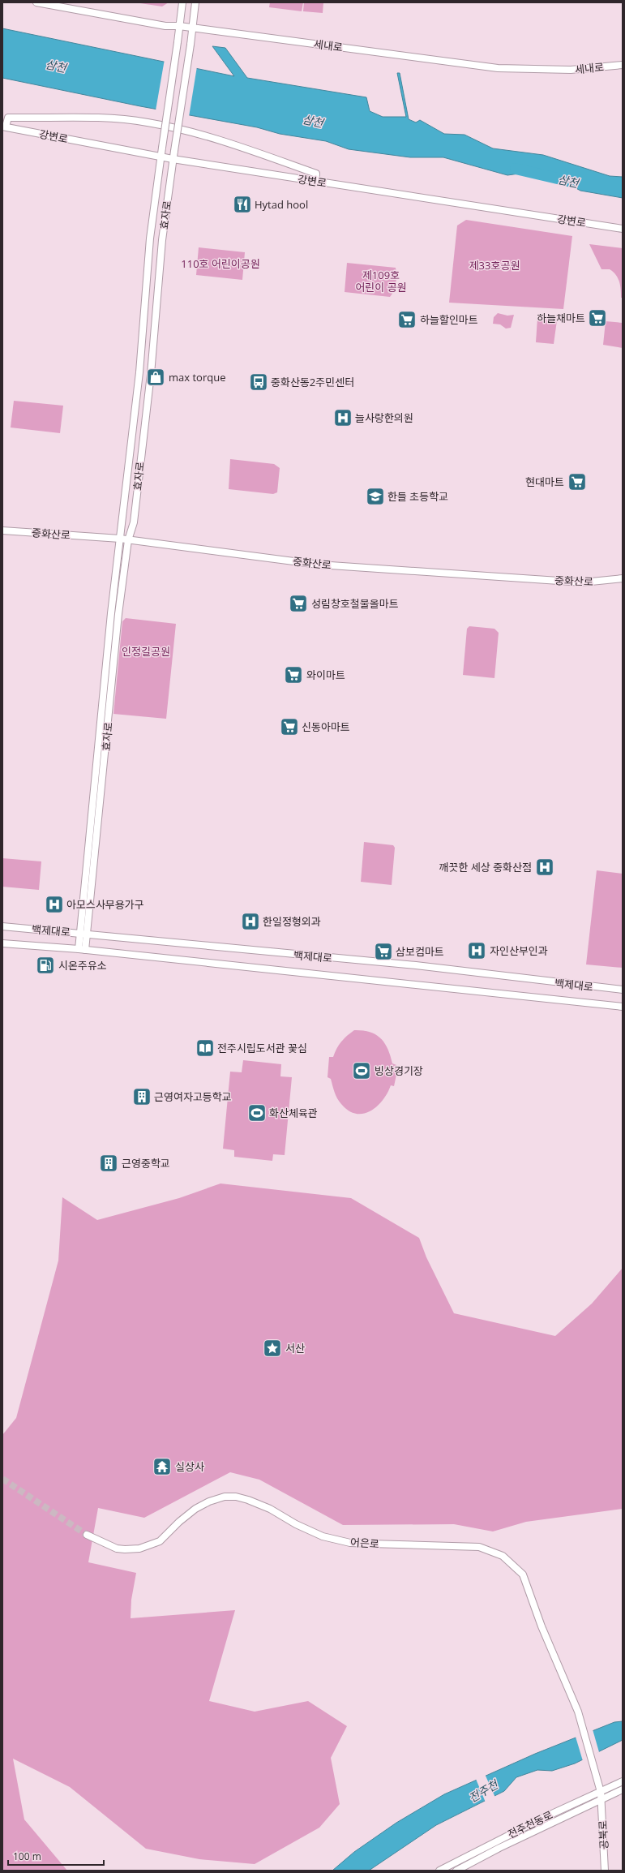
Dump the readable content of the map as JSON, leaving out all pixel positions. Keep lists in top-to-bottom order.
{
  "streets": {
    "street": [
      "세내로",
      "강변로",
      "효자로",
      "중화산로",
      "백제대로",
      "어은로",
      "전주천동로",
      "공북로"
    ]
  },
  "crossings": [
    ["세내로", "효자로"],
    ["강변로", "효자로"],
    ["효자로", "중화산로"],
    ["효자로", "백제대로"],
    ["어은로", "공북로"],
    ["전주천동로", "공북로"]
  ],
  "water": ["삼천", "전주천"],
  "parks": [
    "110호 어린이공원",
    "제33호공원",
    "제109호 어린이 공원",
    "인정길공원"
  ],
  "places": {
    "restaurant": ["Hytad hool"],
    "supermarket": [
      "하늘채마트",
      "하늘할인마트",
      "현대마트",
      "성림창호철물올마트",
      "와이마트",
      "신동아마트",
      "삼보컴마트"
    ],
    "shop": ["max torque"],
    "bus stop": ["중화산동2주민센터"],
    "hospital": [
      "늘사랑한의원",
      "깨끗한 세상 중화산점",
      "아모스사무용가구",
      "한일정형외과",
      "자인산부인과"
    ],
    "school or university": ["한들 초등학교"],
    "fuel station": ["시온주유소"],
    "library": ["전주시립도서관 꽃심"],
    "sports": ["빙상경기장", "화산체육관"],
    "building": ["근영여자고등학교", "근영중학교"],
    "place": ["서산"],
    "temple": ["실상사"]
  },
  "scale_bar": "100 m"
}
